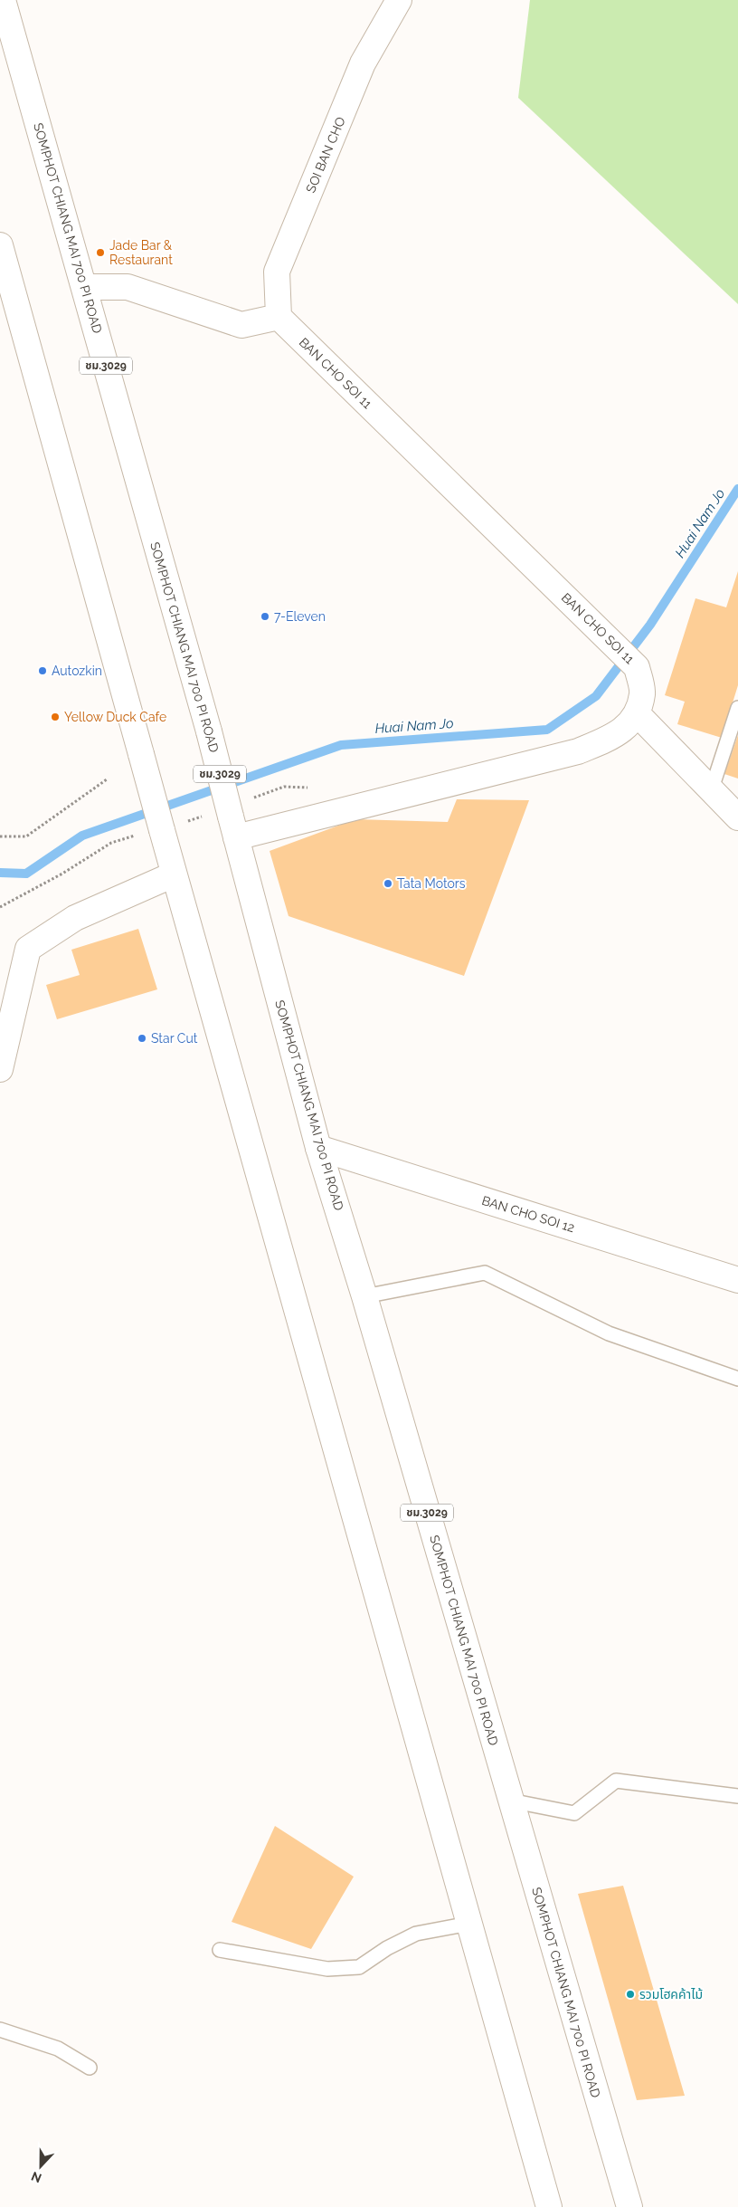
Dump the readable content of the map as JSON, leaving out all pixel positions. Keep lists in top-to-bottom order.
{
  "streets": {
    "main road": [
      "SOI BAN CHO",
      "SOMPHOT CHIANG MAI 700 PI ROAD",
      "ชม.3029",
      "BAN CHO SOI 11",
      "BAN CHO SOI 12"
    ]
  },
  "crossings": [
    ["SOI BAN CHO", "BAN CHO SOI 11"],
    ["SOMPHOT CHIANG MAI 700 PI ROAD", "BAN CHO SOI 11"],
    ["SOMPHOT CHIANG MAI 700 PI ROAD", "BAN CHO SOI 12"]
  ],
  "water": ["Huai Nam Jo"],
  "places": [
    "Jade Bar & Restaurant",
    "7-Eleven",
    "Autozkin",
    "Yellow Duck Cafe",
    "Tata Motors",
    "Star Cut",
    "รวมโฮคค้าไม้"
  ],
  "north": "bottom"
}
